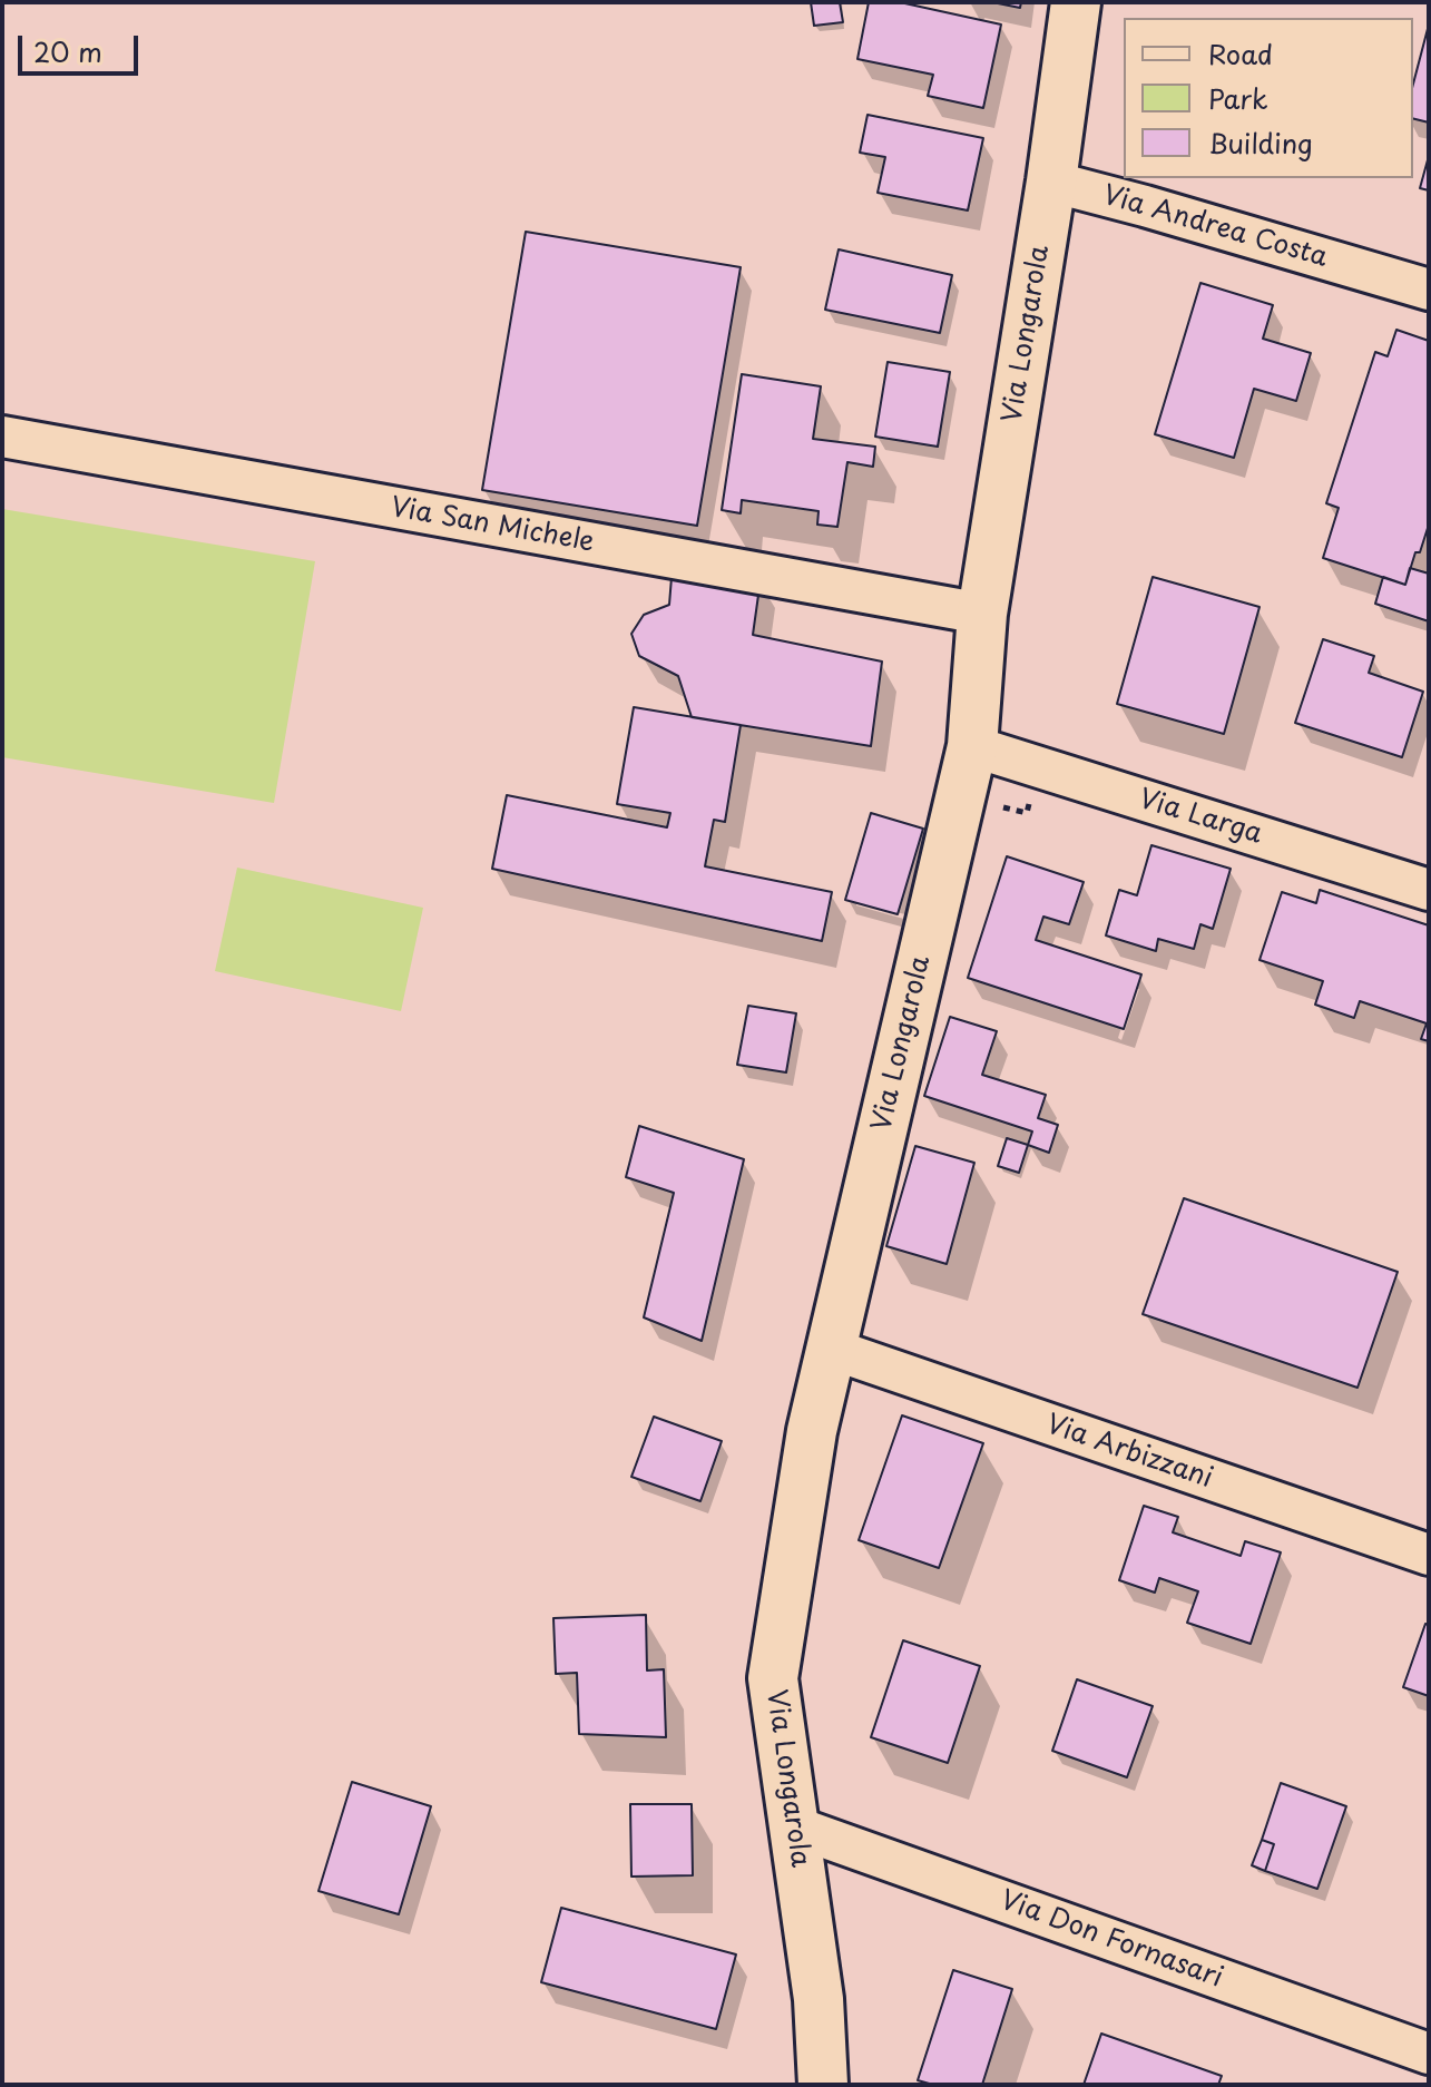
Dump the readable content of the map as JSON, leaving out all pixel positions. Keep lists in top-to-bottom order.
{
  "streets": {
    "street": [
      "Via Andrea Costa",
      "Via Longarola",
      "Via San Michele",
      "Via Larga",
      "Via Arbizzani",
      "Via Don Fornasari"
    ]
  },
  "crossings": [
    ["Via Andrea Costa", "Via Longarola"],
    ["Via Longarola", "Via San Michele"],
    ["Via Longarola", "Via Larga"],
    ["Via Longarola", "Via Arbizzani"],
    ["Via Longarola", "Via Don Fornasari"]
  ],
  "legend": ["Road", "Park", "Building"],
  "scale_bar": "20 m"
}
